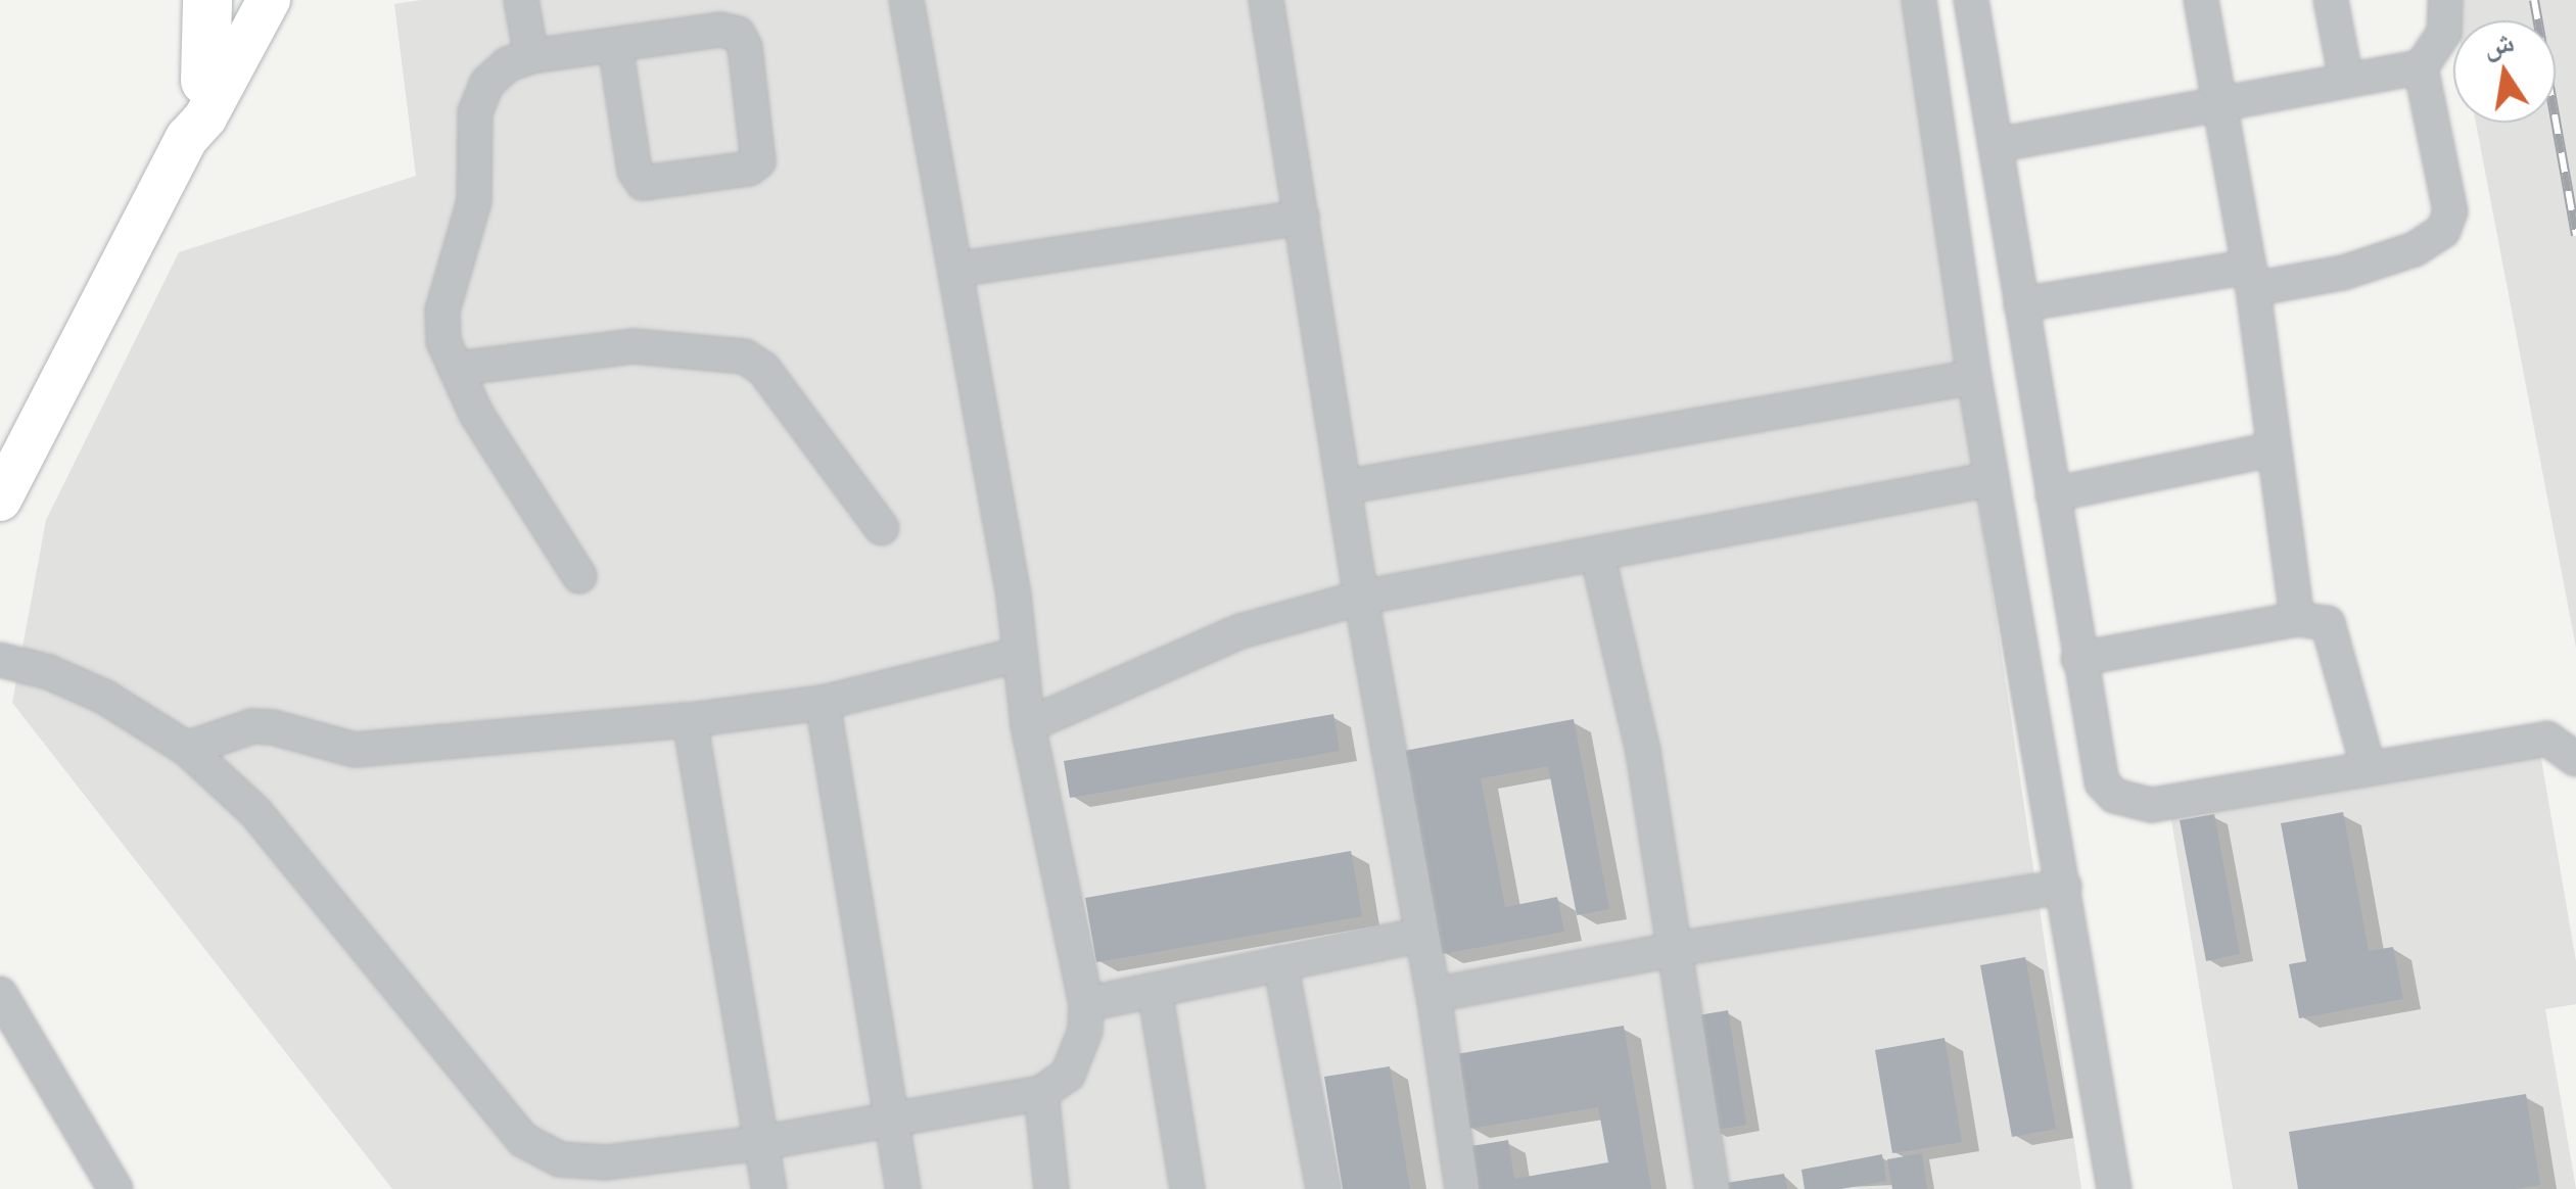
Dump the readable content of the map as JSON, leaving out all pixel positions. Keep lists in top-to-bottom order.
{
  "north": "top"
}
